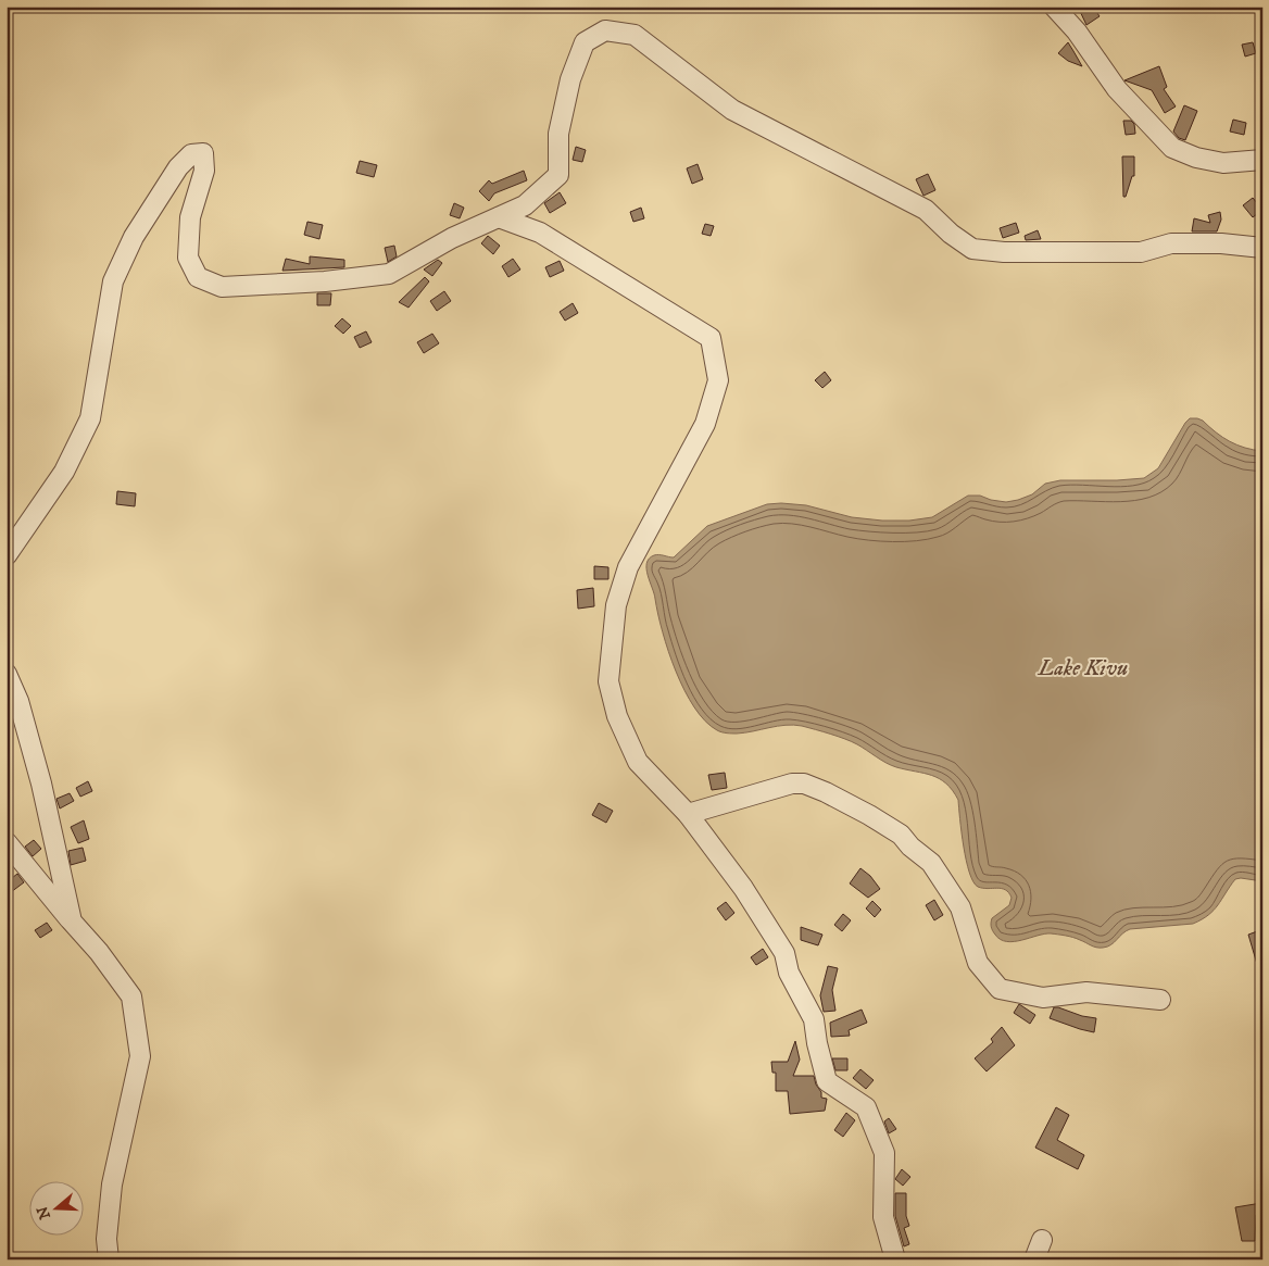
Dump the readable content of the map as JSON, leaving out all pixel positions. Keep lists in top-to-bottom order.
{
  "water": ["Lake Kivu"],
  "north": "left"
}
